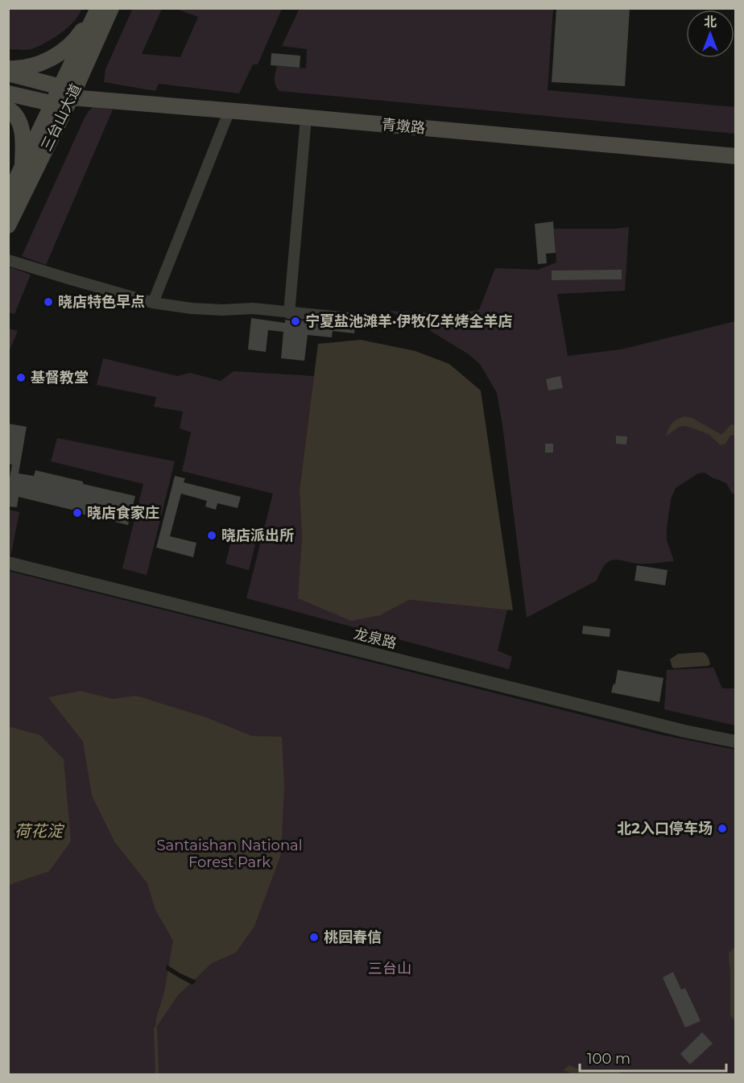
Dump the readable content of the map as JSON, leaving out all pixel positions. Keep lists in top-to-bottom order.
{
  "streets": {
    "main road": ["三台山大道", "青墩路"],
    "street": ["龙泉路"]
  },
  "crossings": [
    ["三台山大道", "青墩路"]
  ],
  "water": ["荷花淀"],
  "parks": ["Santaishan National Forest Park", "三台山"],
  "places": [
    "晓店特色早点",
    "宁夏盐池滩羊·伊牧亿羊烤全羊店",
    "基督教堂",
    "晓店食家庄",
    "晓店派出所",
    "北2入口停车场",
    "桃园春信"
  ],
  "scale_bar": "100 m",
  "north": "top"
}
